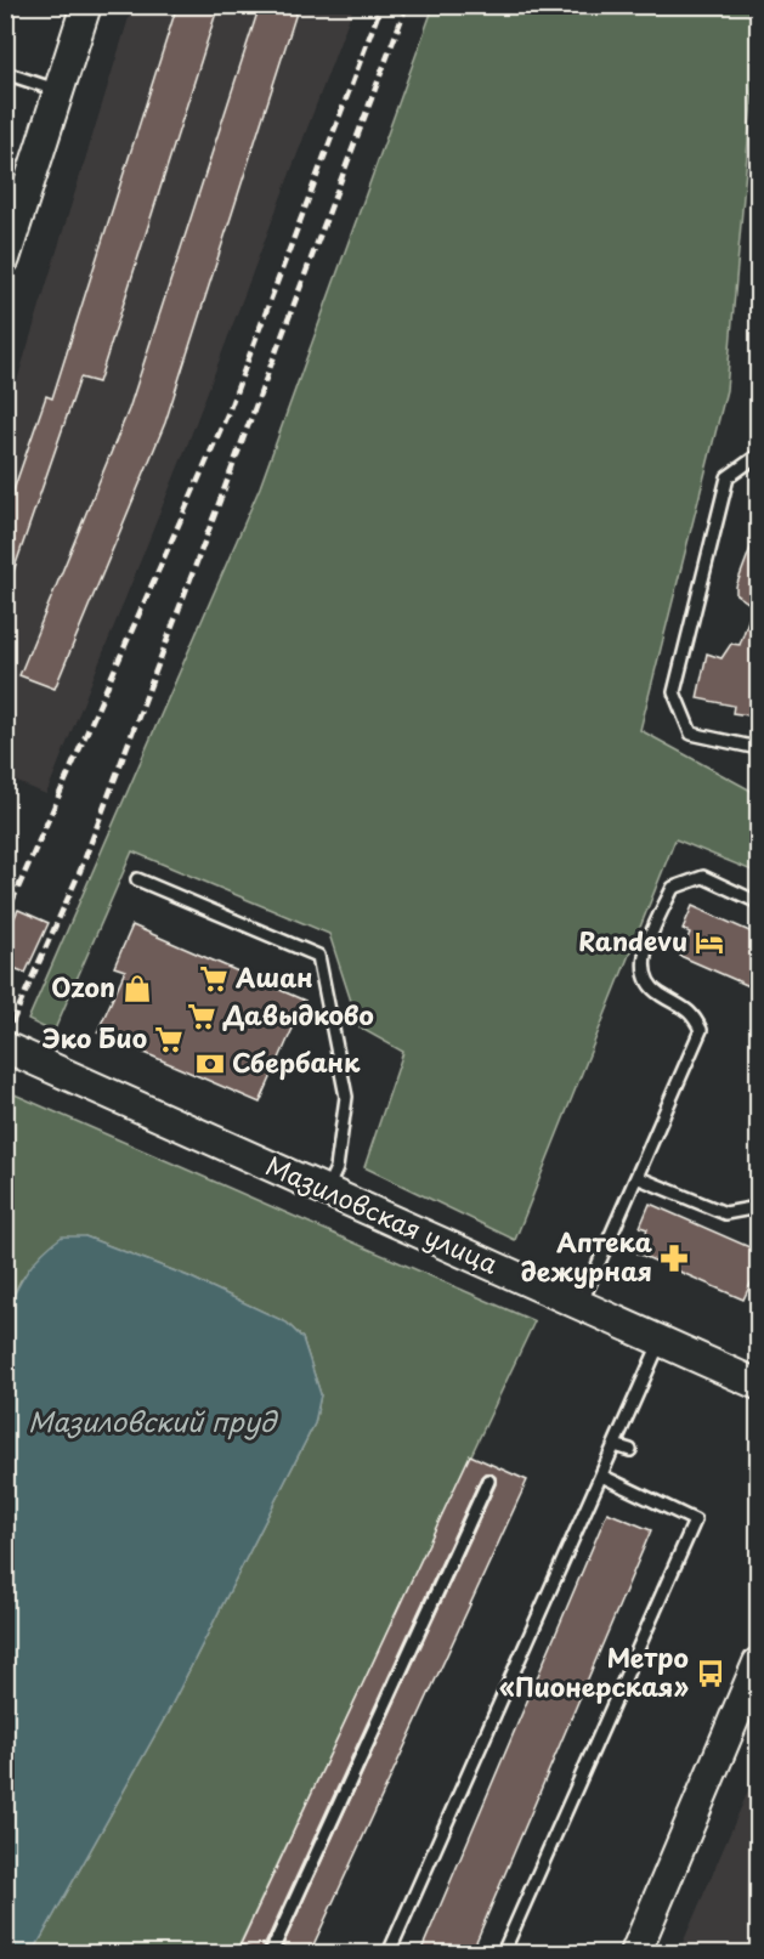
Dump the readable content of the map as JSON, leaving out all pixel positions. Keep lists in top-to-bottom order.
{
  "streets": {
    "street": ["Мазиловская улица"]
  },
  "water": ["Мазиловский пруд"],
  "places": {
    "hotel": ["Randevu"],
    "supermarket": ["Ашан", "Давыдково", "Эко Био"],
    "shop": ["Ozon"],
    "bank": ["Сбербанк"],
    "pharmacy": ["Аптека дежурная"],
    "bus stop": ["Метро «Пионерская»"]
  }
}
